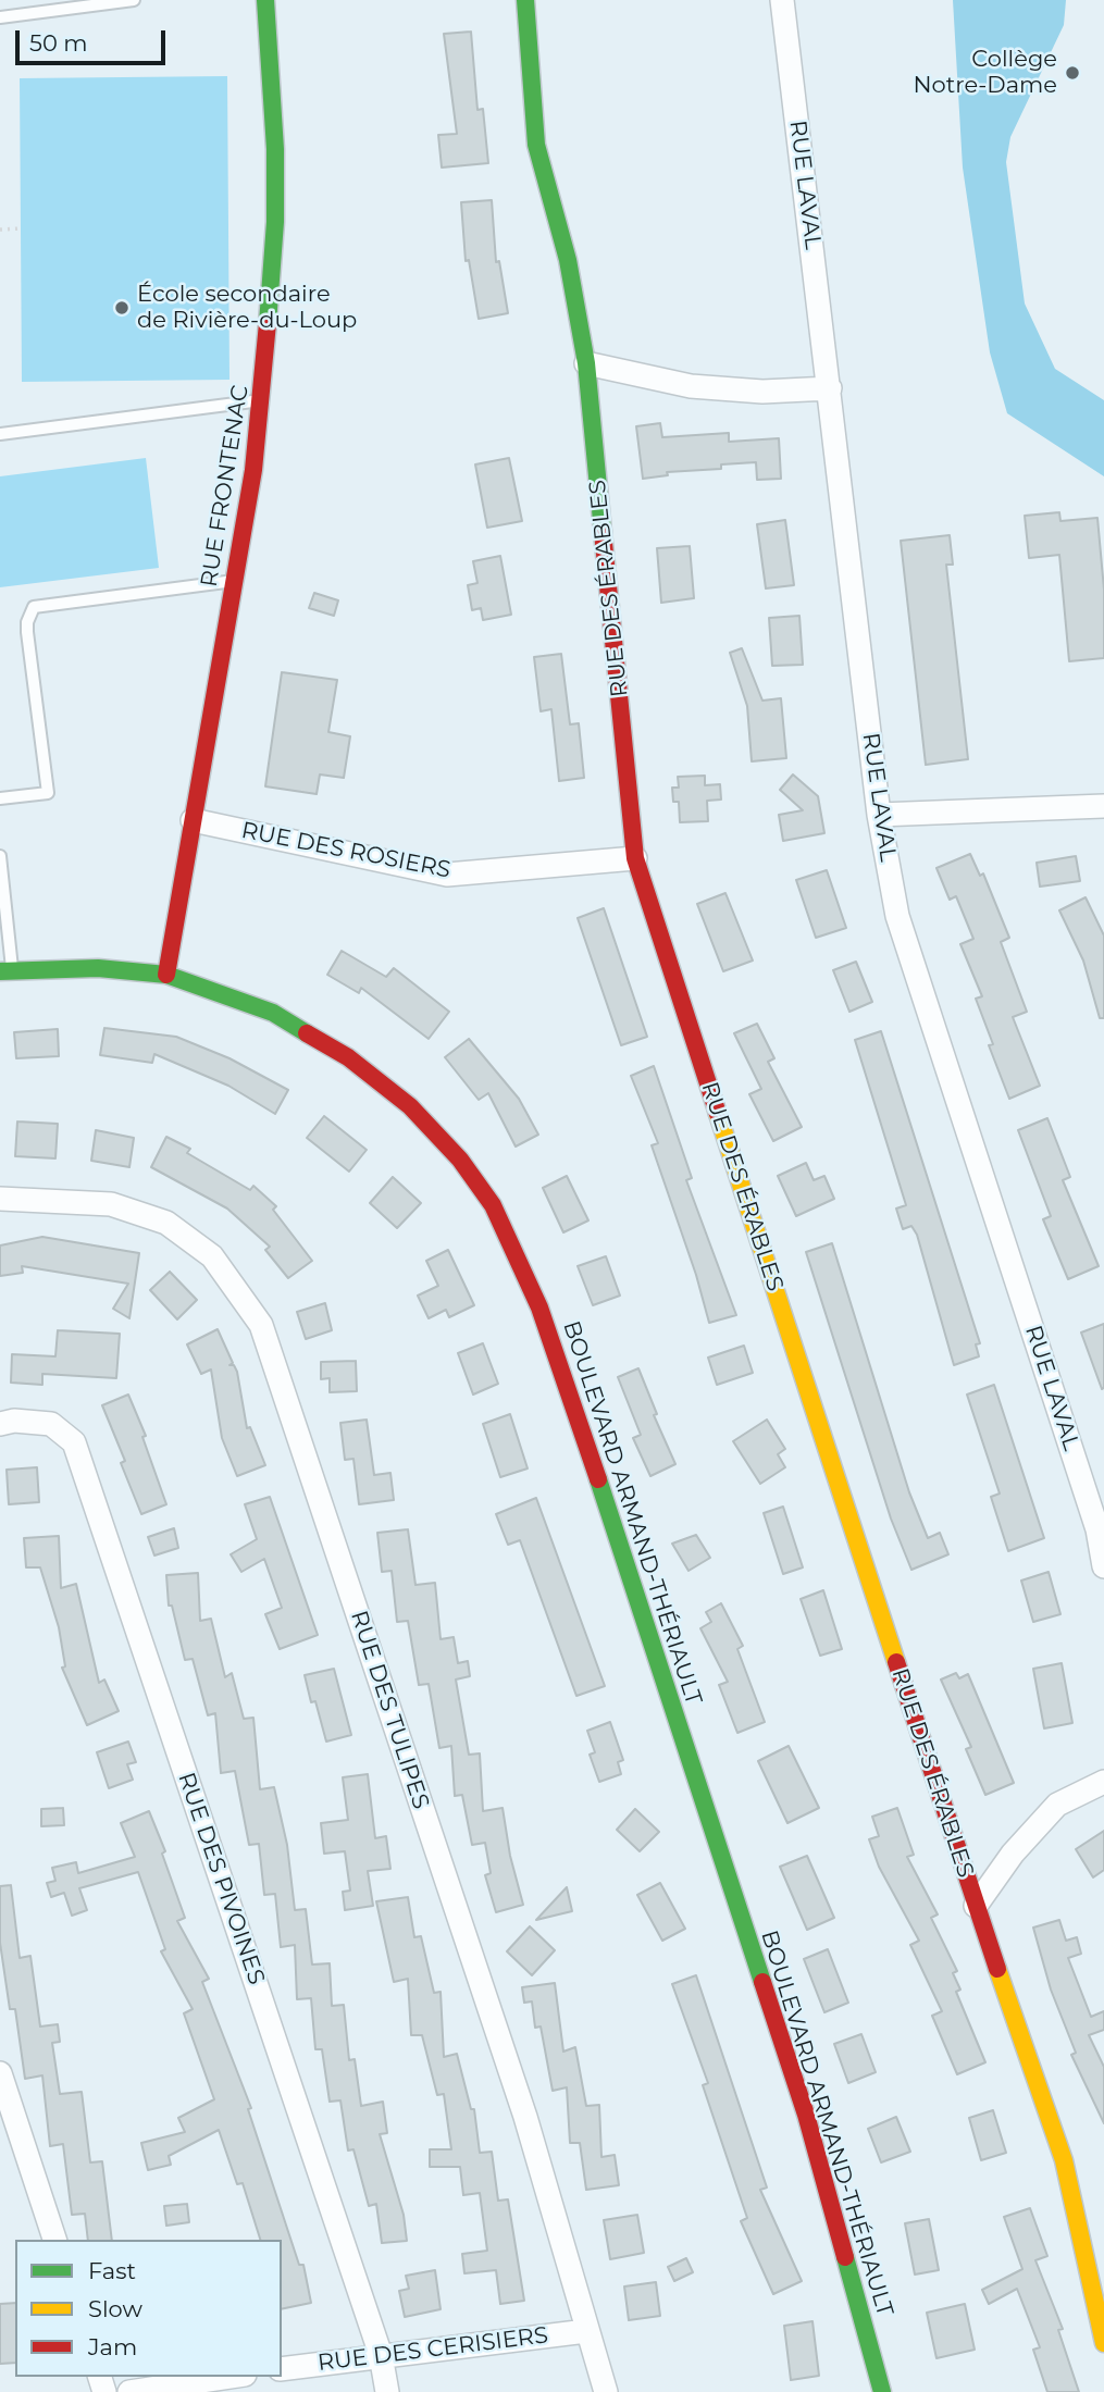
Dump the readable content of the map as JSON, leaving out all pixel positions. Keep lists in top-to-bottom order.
{
  "streets": {
    "street": [
      "RUE LAVAL",
      "RUE FRONTENAC",
      "RUE DES ÉRABLES",
      "RUE DES ROSIERS",
      "BOULEVARD ARMAND-THÉRIAULT",
      "RUE DES TULIPES",
      "RUE DES PIVOINES",
      "RUE DES CERISIERS"
    ]
  },
  "crossings": [
    ["RUE FRONTENAC", "RUE DES ROSIERS"],
    ["RUE FRONTENAC", "BOULEVARD ARMAND-THÉRIAULT"],
    ["RUE DES ÉRABLES", "RUE DES ROSIERS"],
    ["RUE DES TULIPES", "RUE DES CERISIERS"],
    ["RUE DES PIVOINES", "RUE DES CERISIERS"]
  ],
  "places": ["Collège Notre-Dame", "École secondaire de Rivière-du-Loup"],
  "legend": ["Fast", "Slow", "Jam"],
  "scale_bar": "50 m"
}
